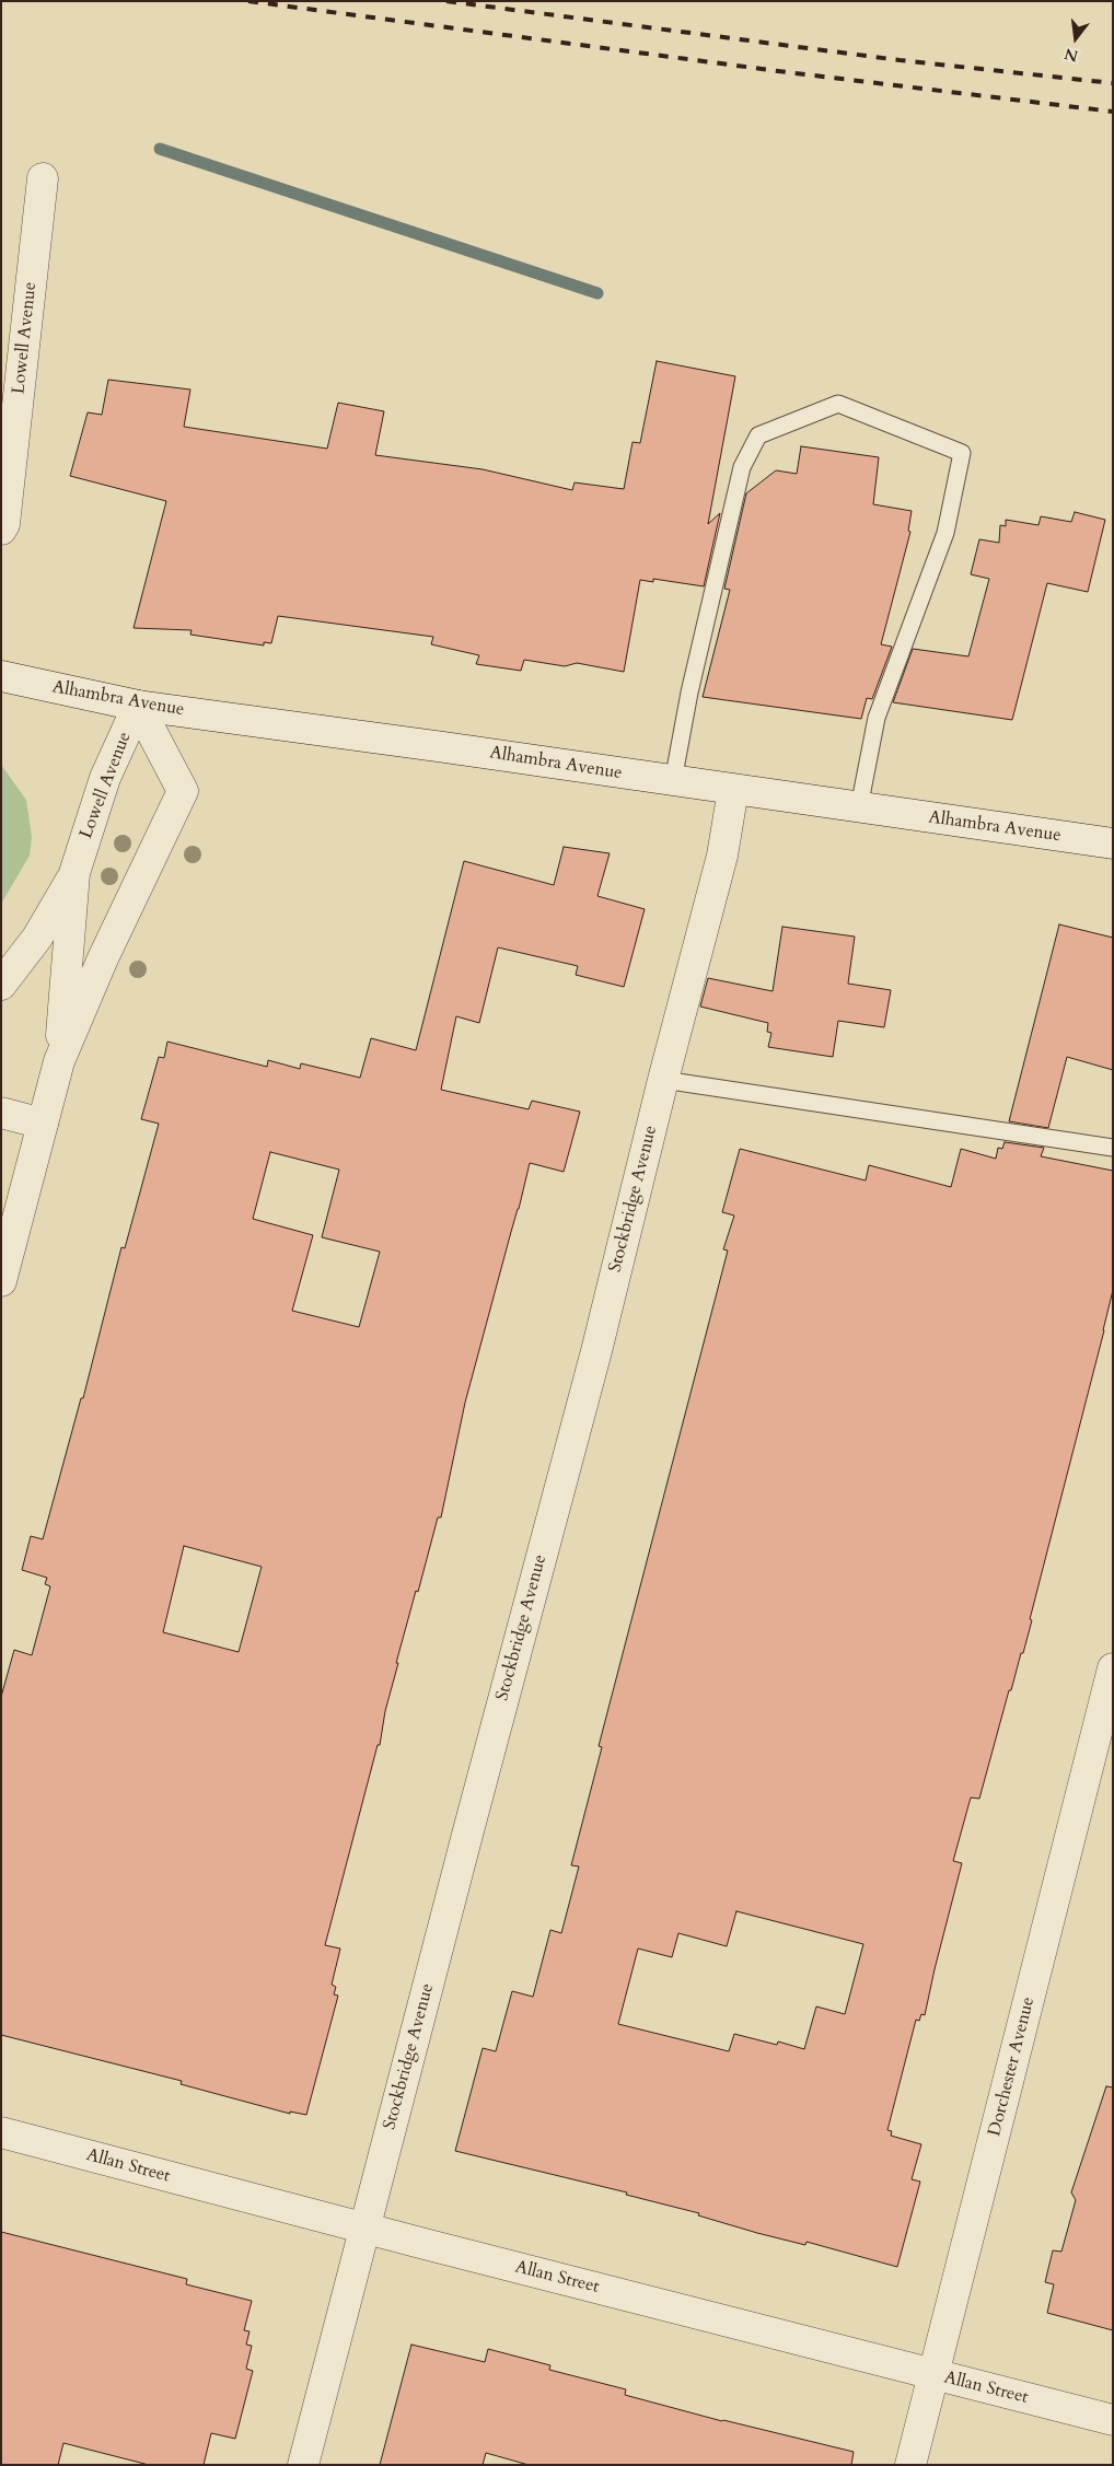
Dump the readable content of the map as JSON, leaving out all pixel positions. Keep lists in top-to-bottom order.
{
  "streets": {
    "street": [
      "Lowell Avenue",
      "Alhambra Avenue",
      "Stockbridge Avenue",
      "Dorchester Avenue",
      "Allan Street"
    ]
  },
  "crossings": [
    ["Lowell Avenue", "Alhambra Avenue"],
    ["Alhambra Avenue", "Stockbridge Avenue"],
    ["Stockbridge Avenue", "Allan Street"],
    ["Dorchester Avenue", "Allan Street"]
  ],
  "north": "bottom"
}
